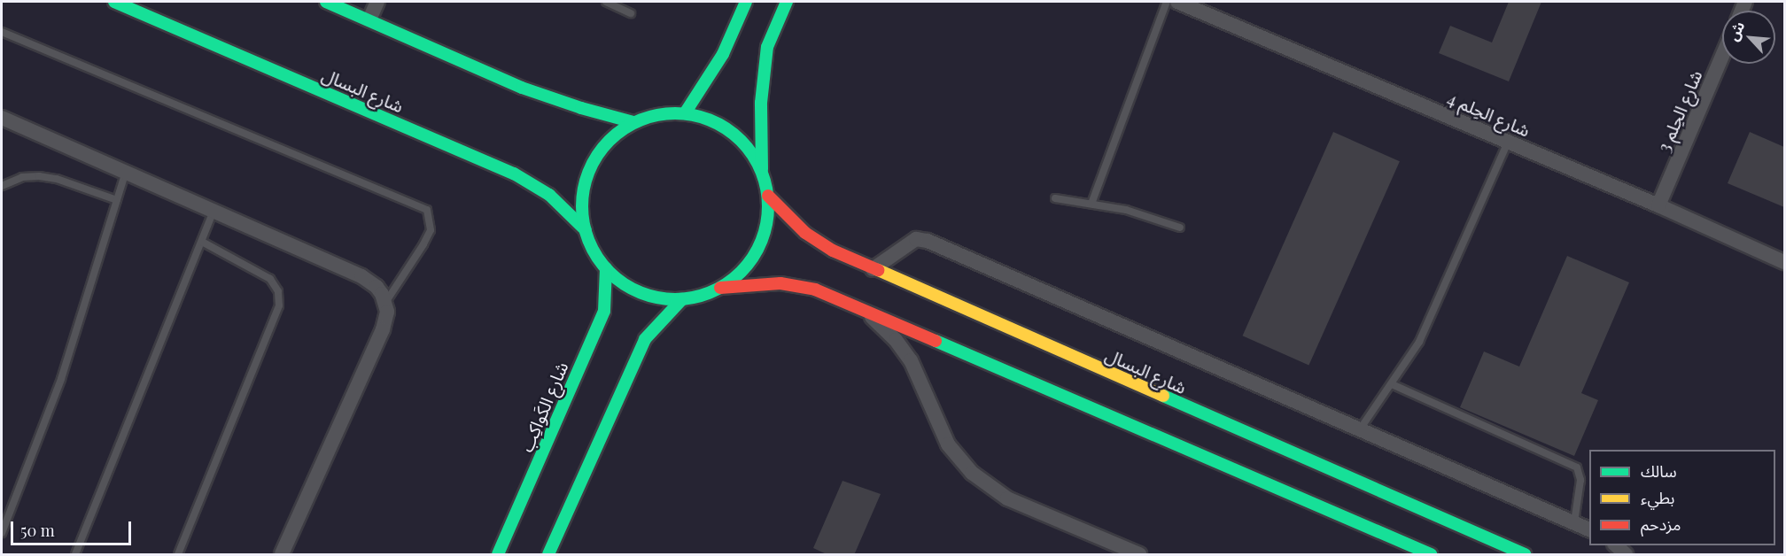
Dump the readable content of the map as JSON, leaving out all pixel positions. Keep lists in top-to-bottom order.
{
  "streets": {
    "street": [
      "شارع البسال",
      "شارع الحِلم 3",
      "شارع الحِلم 4",
      "شارع الكَواكِب"
    ]
  },
  "crossings": [
    ["شارع البسال", "شارع الكَواكِب"],
    ["شارع الحِلم 3", "شارع الحِلم 4"]
  ],
  "legend": ["سالك", "بطيء", "مزدحم"],
  "scale_bar": "50 m",
  "north": "top left"
}
